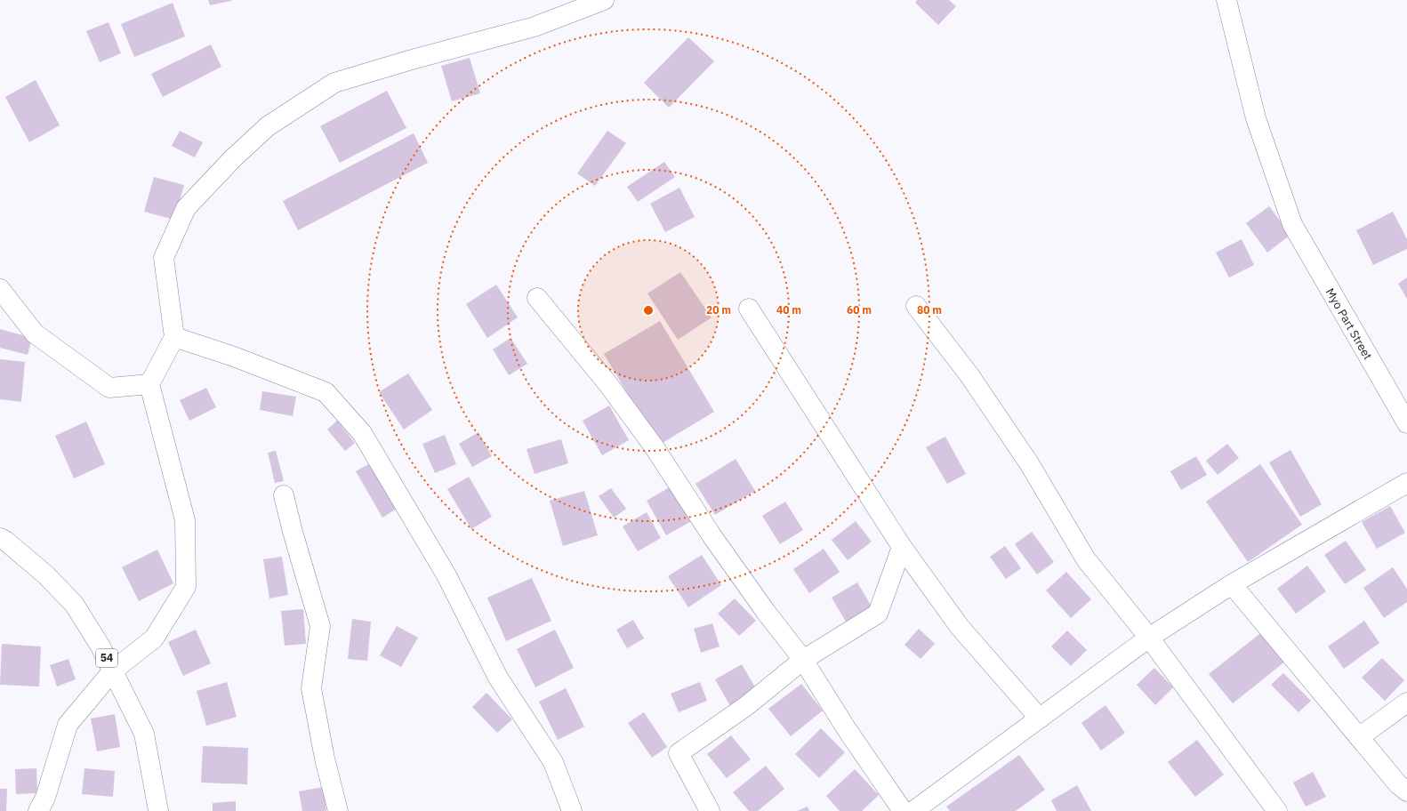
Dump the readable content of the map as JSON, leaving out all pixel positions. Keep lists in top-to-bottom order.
{
  "streets": {
    "street": ["Myo Part Street", "54"]
  },
  "rings": [
    "20 m",
    "40 m",
    "60 m",
    "80 m"
  ]
}
